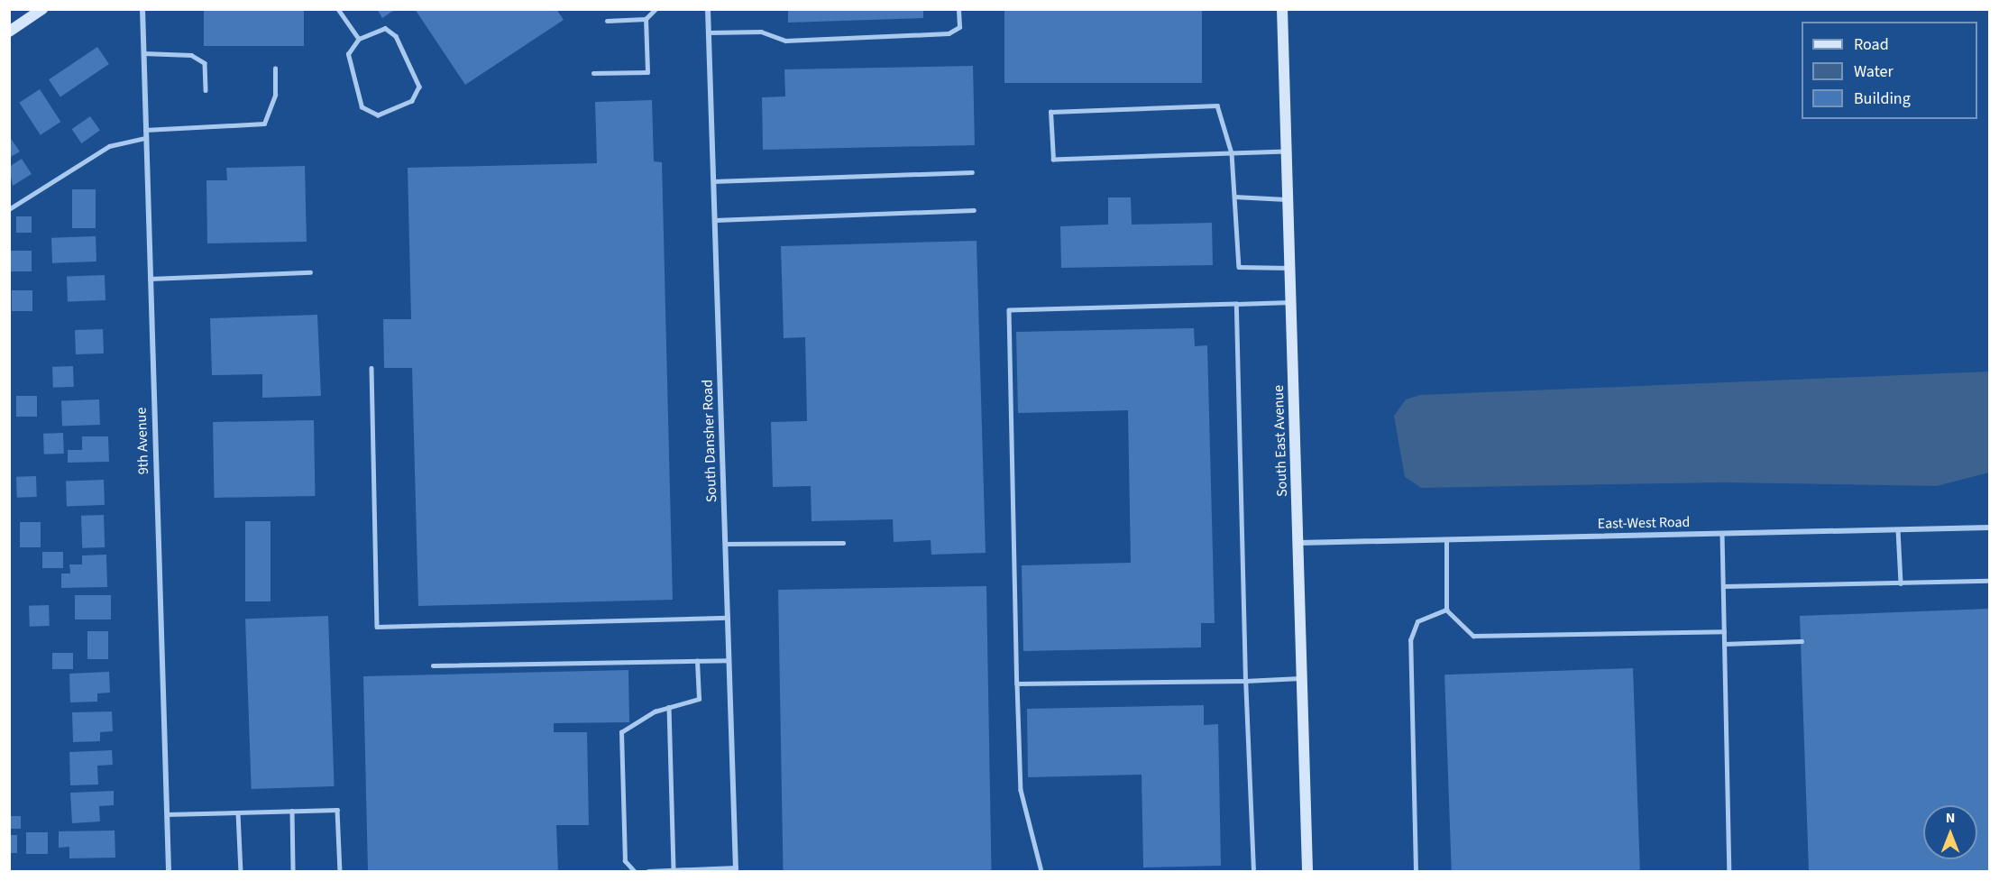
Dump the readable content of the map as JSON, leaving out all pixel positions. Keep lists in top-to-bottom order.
{
  "streets": {
    "main road": ["South East Avenue"],
    "street": ["9th Avenue", "South Dansher Road", "East-West Road"]
  },
  "crossings": [
    ["South East Avenue", "East-West Road"]
  ],
  "legend": ["Road", "Water", "Building"],
  "north": "top"
}
